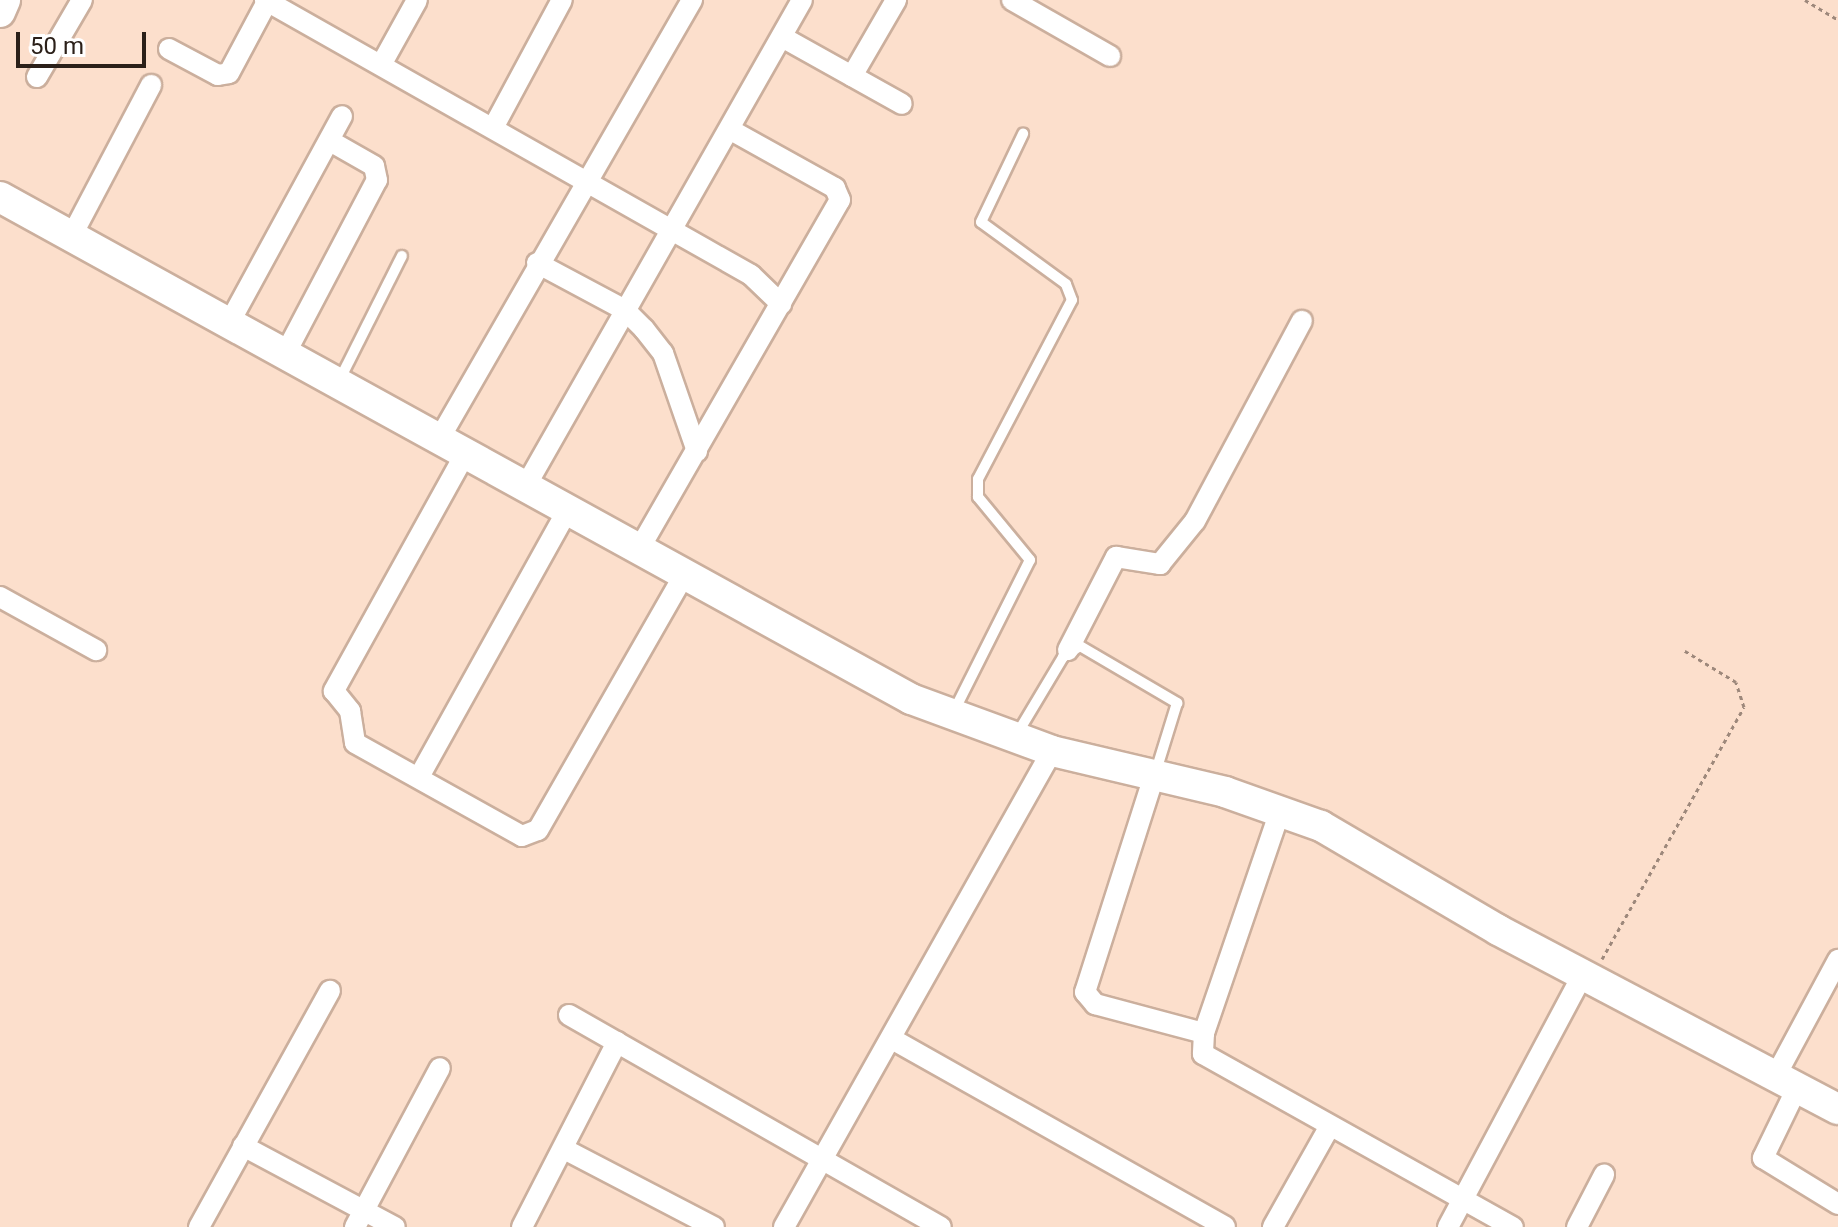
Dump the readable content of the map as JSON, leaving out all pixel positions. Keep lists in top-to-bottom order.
{
  "scale_bar": "50 m"
}
